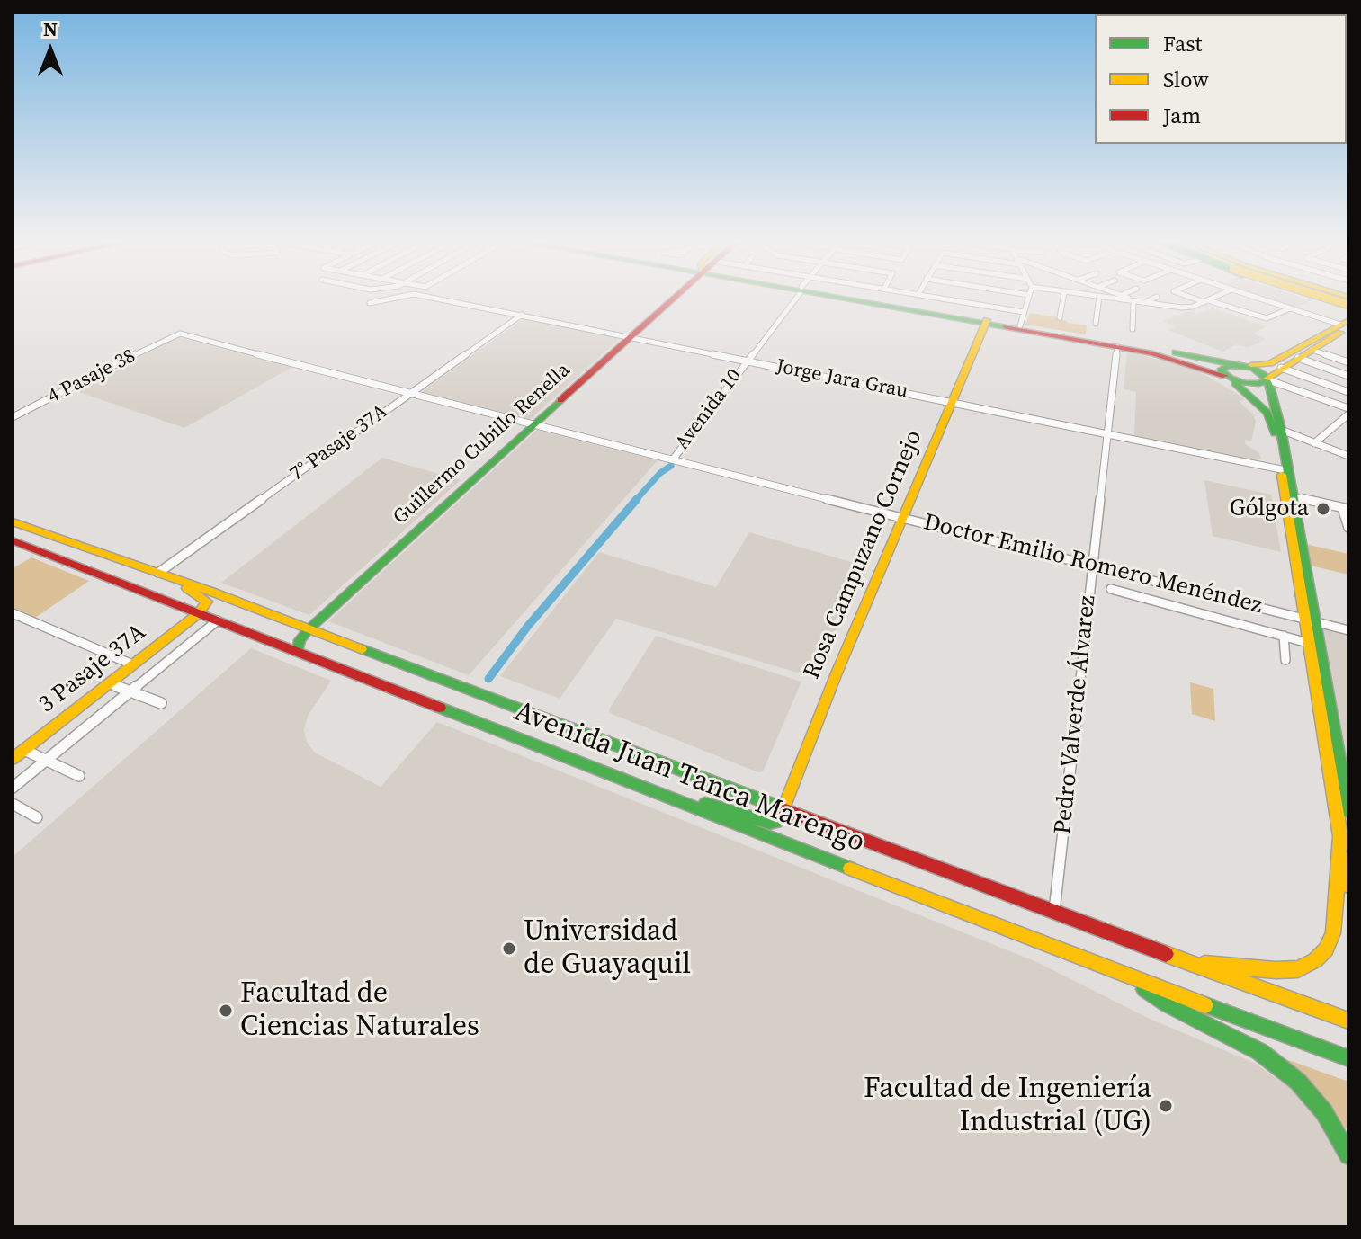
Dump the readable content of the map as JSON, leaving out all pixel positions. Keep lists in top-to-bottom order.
{
  "streets": {
    "main road": [
      "Guillermo Cubillo Renella",
      "Rosa Campuzano Cornejo",
      "3 Pasaje 37A",
      "Avenida Juan Tanca Marengo"
    ],
    "street": [
      "4 Pasaje 38",
      "Jorge Jara Grau",
      "Avenida 10",
      "7° Pasaje 37A",
      "Doctor Emilio Romero Menéndez",
      "Pedro Valverde Álvarez"
    ]
  },
  "crossings": [
    ["4 Pasaje 38", "Doctor Emilio Romero Menéndez"],
    ["Jorge Jara Grau", "Avenida 10"],
    ["Jorge Jara Grau", "7° Pasaje 37A"],
    ["Jorge Jara Grau", "Guillermo Cubillo Renella"],
    ["Jorge Jara Grau", "Rosa Campuzano Cornejo"],
    ["Jorge Jara Grau", "Pedro Valverde Álvarez"],
    ["Avenida 10", "Doctor Emilio Romero Menéndez"],
    ["7° Pasaje 37A", "Doctor Emilio Romero Menéndez"],
    ["7° Pasaje 37A", "Avenida Juan Tanca Marengo"],
    ["Guillermo Cubillo Renella", "Doctor Emilio Romero Menéndez"],
    ["Guillermo Cubillo Renella", "Avenida Juan Tanca Marengo"],
    ["Rosa Campuzano Cornejo", "Doctor Emilio Romero Menéndez"],
    ["Rosa Campuzano Cornejo", "Avenida Juan Tanca Marengo"],
    ["Doctor Emilio Romero Menéndez", "Pedro Valverde Álvarez"],
    ["3 Pasaje 37A", "Avenida Juan Tanca Marengo"],
    ["Pedro Valverde Álvarez", "Avenida Juan Tanca Marengo"]
  ],
  "places": [
    "Gólgota",
    "Universidad de Guayaquil",
    "Facultad de Ciencias Naturales",
    "Facultad de Ingeniería Industrial (UG)"
  ],
  "legend": ["Fast", "Slow", "Jam"],
  "north": "top"
}
